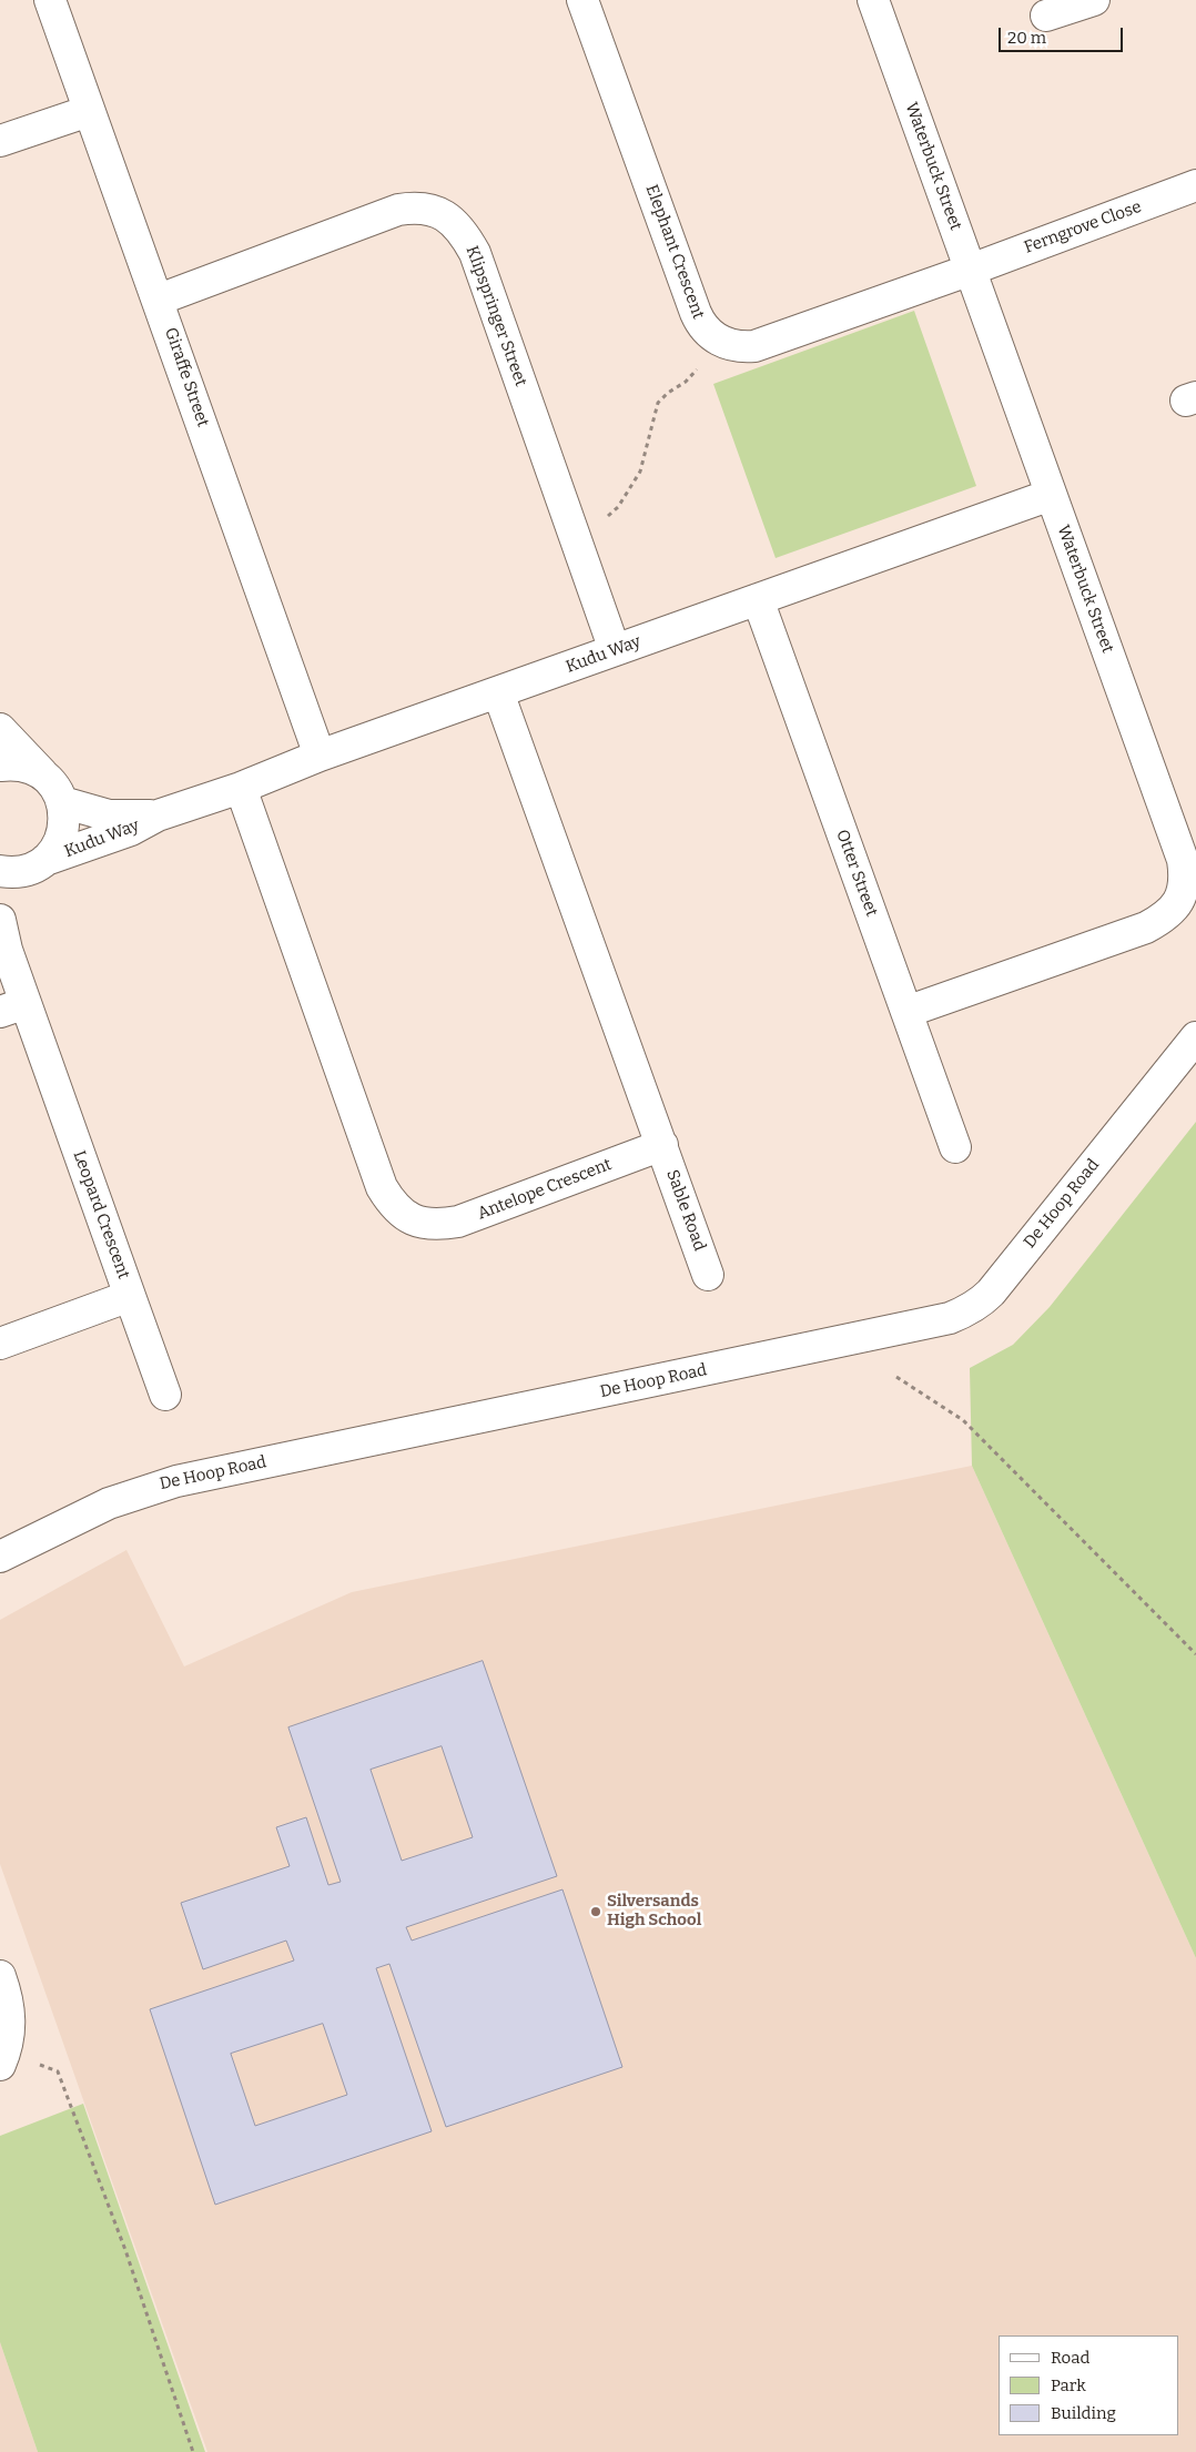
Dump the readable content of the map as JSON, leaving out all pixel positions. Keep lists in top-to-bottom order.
{
  "streets": {
    "street": [
      "Waterbuck Street",
      "Ferngrove Close",
      "Elephant Crescent",
      "Klipspringer Street",
      "Giraffe Street",
      "Kudu Way",
      "Otter Street",
      "Antelope Crescent",
      "De Hoop Road",
      "Sable Road",
      "Leopard Crescent"
    ]
  },
  "crossings": [
    ["Waterbuck Street", "Ferngrove Close"],
    ["Waterbuck Street", "Kudu Way"],
    ["Waterbuck Street", "Otter Street"],
    ["Klipspringer Street", "Giraffe Street"],
    ["Klipspringer Street", "Kudu Way"],
    ["Giraffe Street", "Kudu Way"],
    ["Kudu Way", "Otter Street"],
    ["Kudu Way", "Antelope Crescent"],
    ["Kudu Way", "Leopard Crescent"],
    ["Antelope Crescent", "Sable Road"]
  ],
  "places": ["Silversands High School"],
  "legend": ["Road", "Park", "Building"],
  "scale_bar": "20 m"
}
